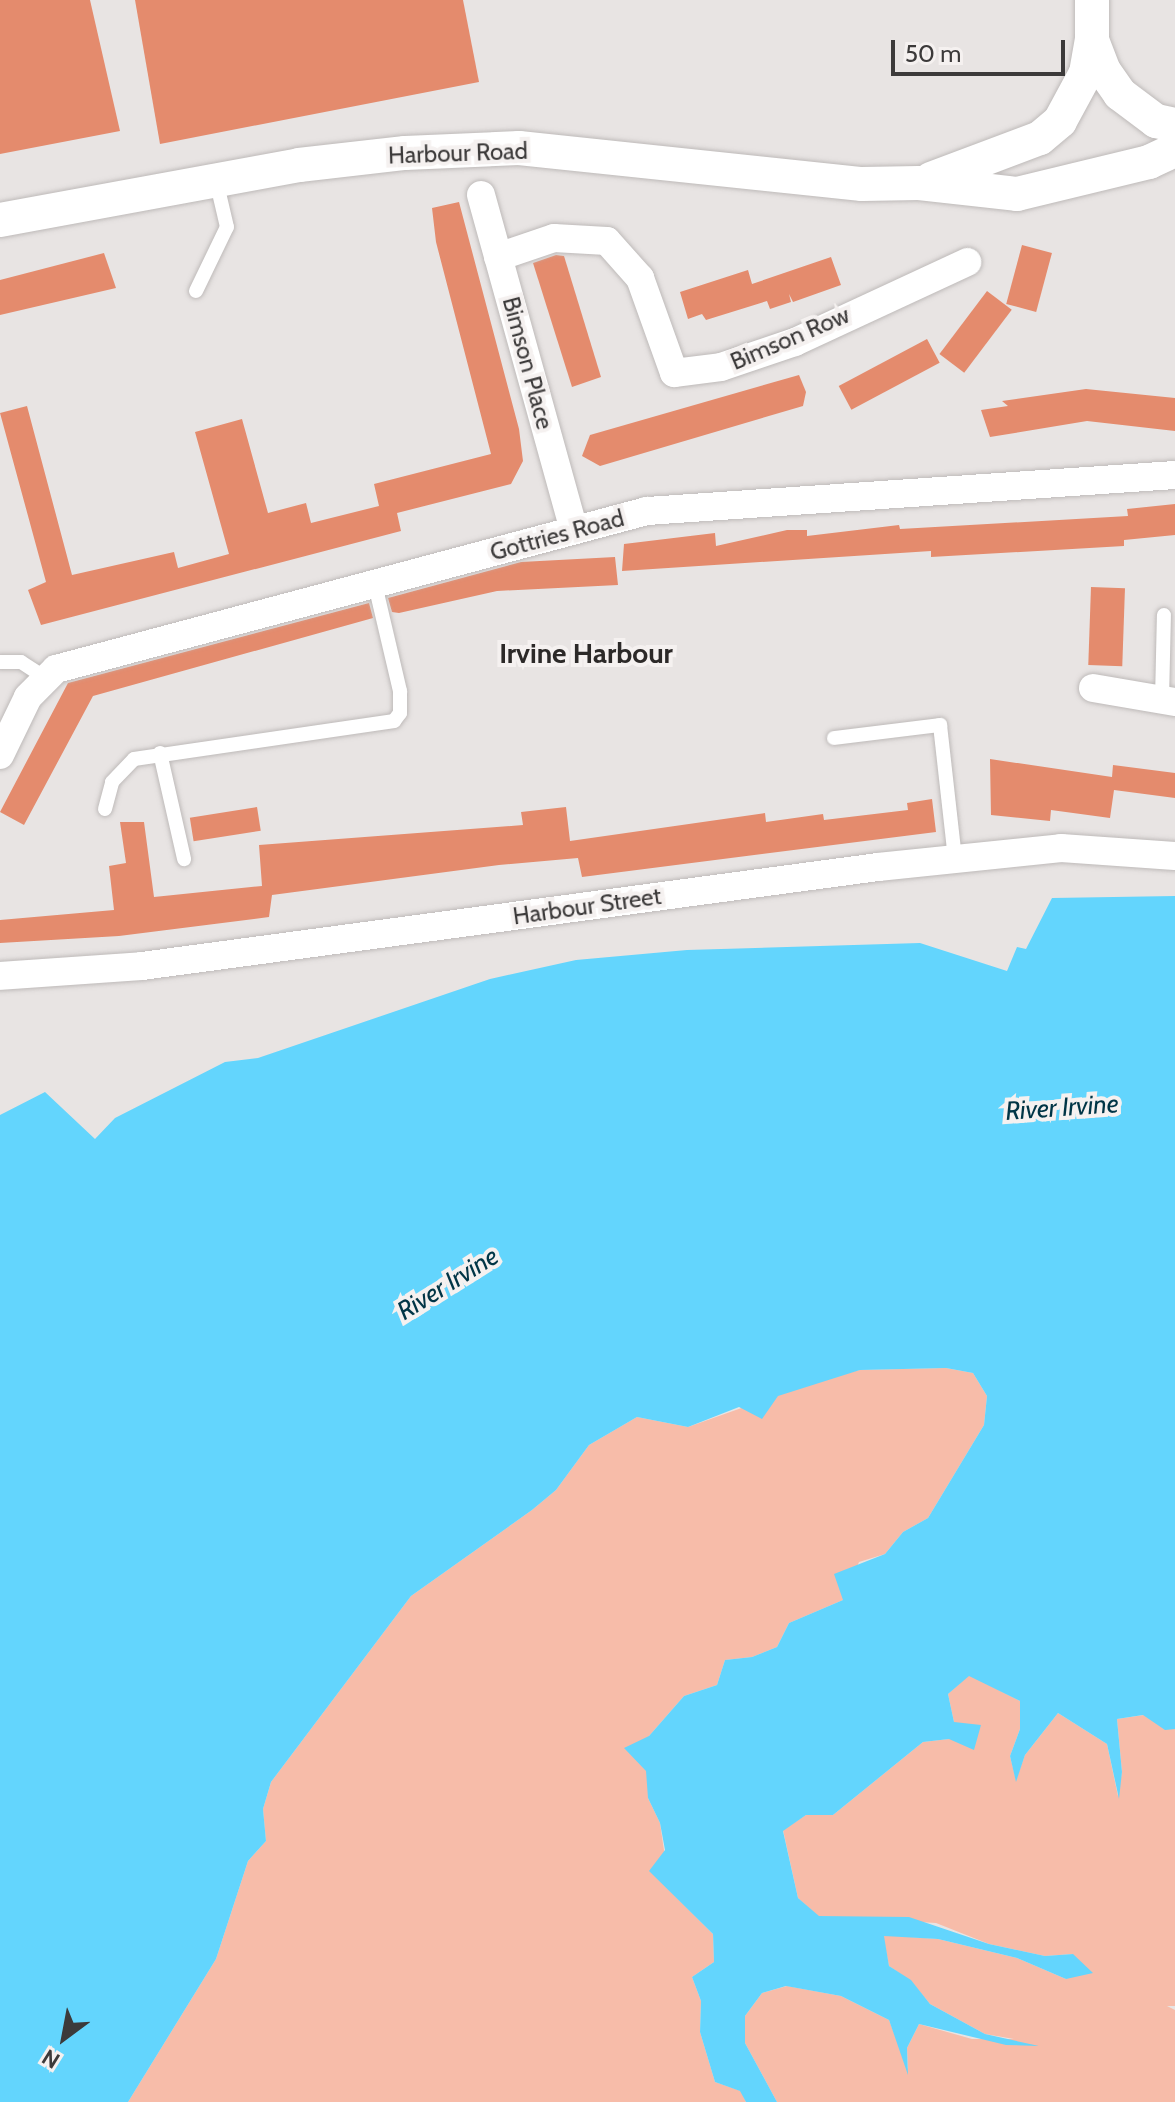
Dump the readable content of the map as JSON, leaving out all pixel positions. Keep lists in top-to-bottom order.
{
  "streets": {
    "street": [
      "Harbour Road",
      "Bimson Row",
      "Bimson Place",
      "Gottries Road",
      "Harbour Street"
    ]
  },
  "crossings": [
    ["Bimson Row", "Bimson Place"],
    ["Bimson Place", "Gottries Road"]
  ],
  "districts": ["Irvine Harbour"],
  "water": ["River Irvine"],
  "scale_bar": "50 m",
  "north": "bottom left"
}
